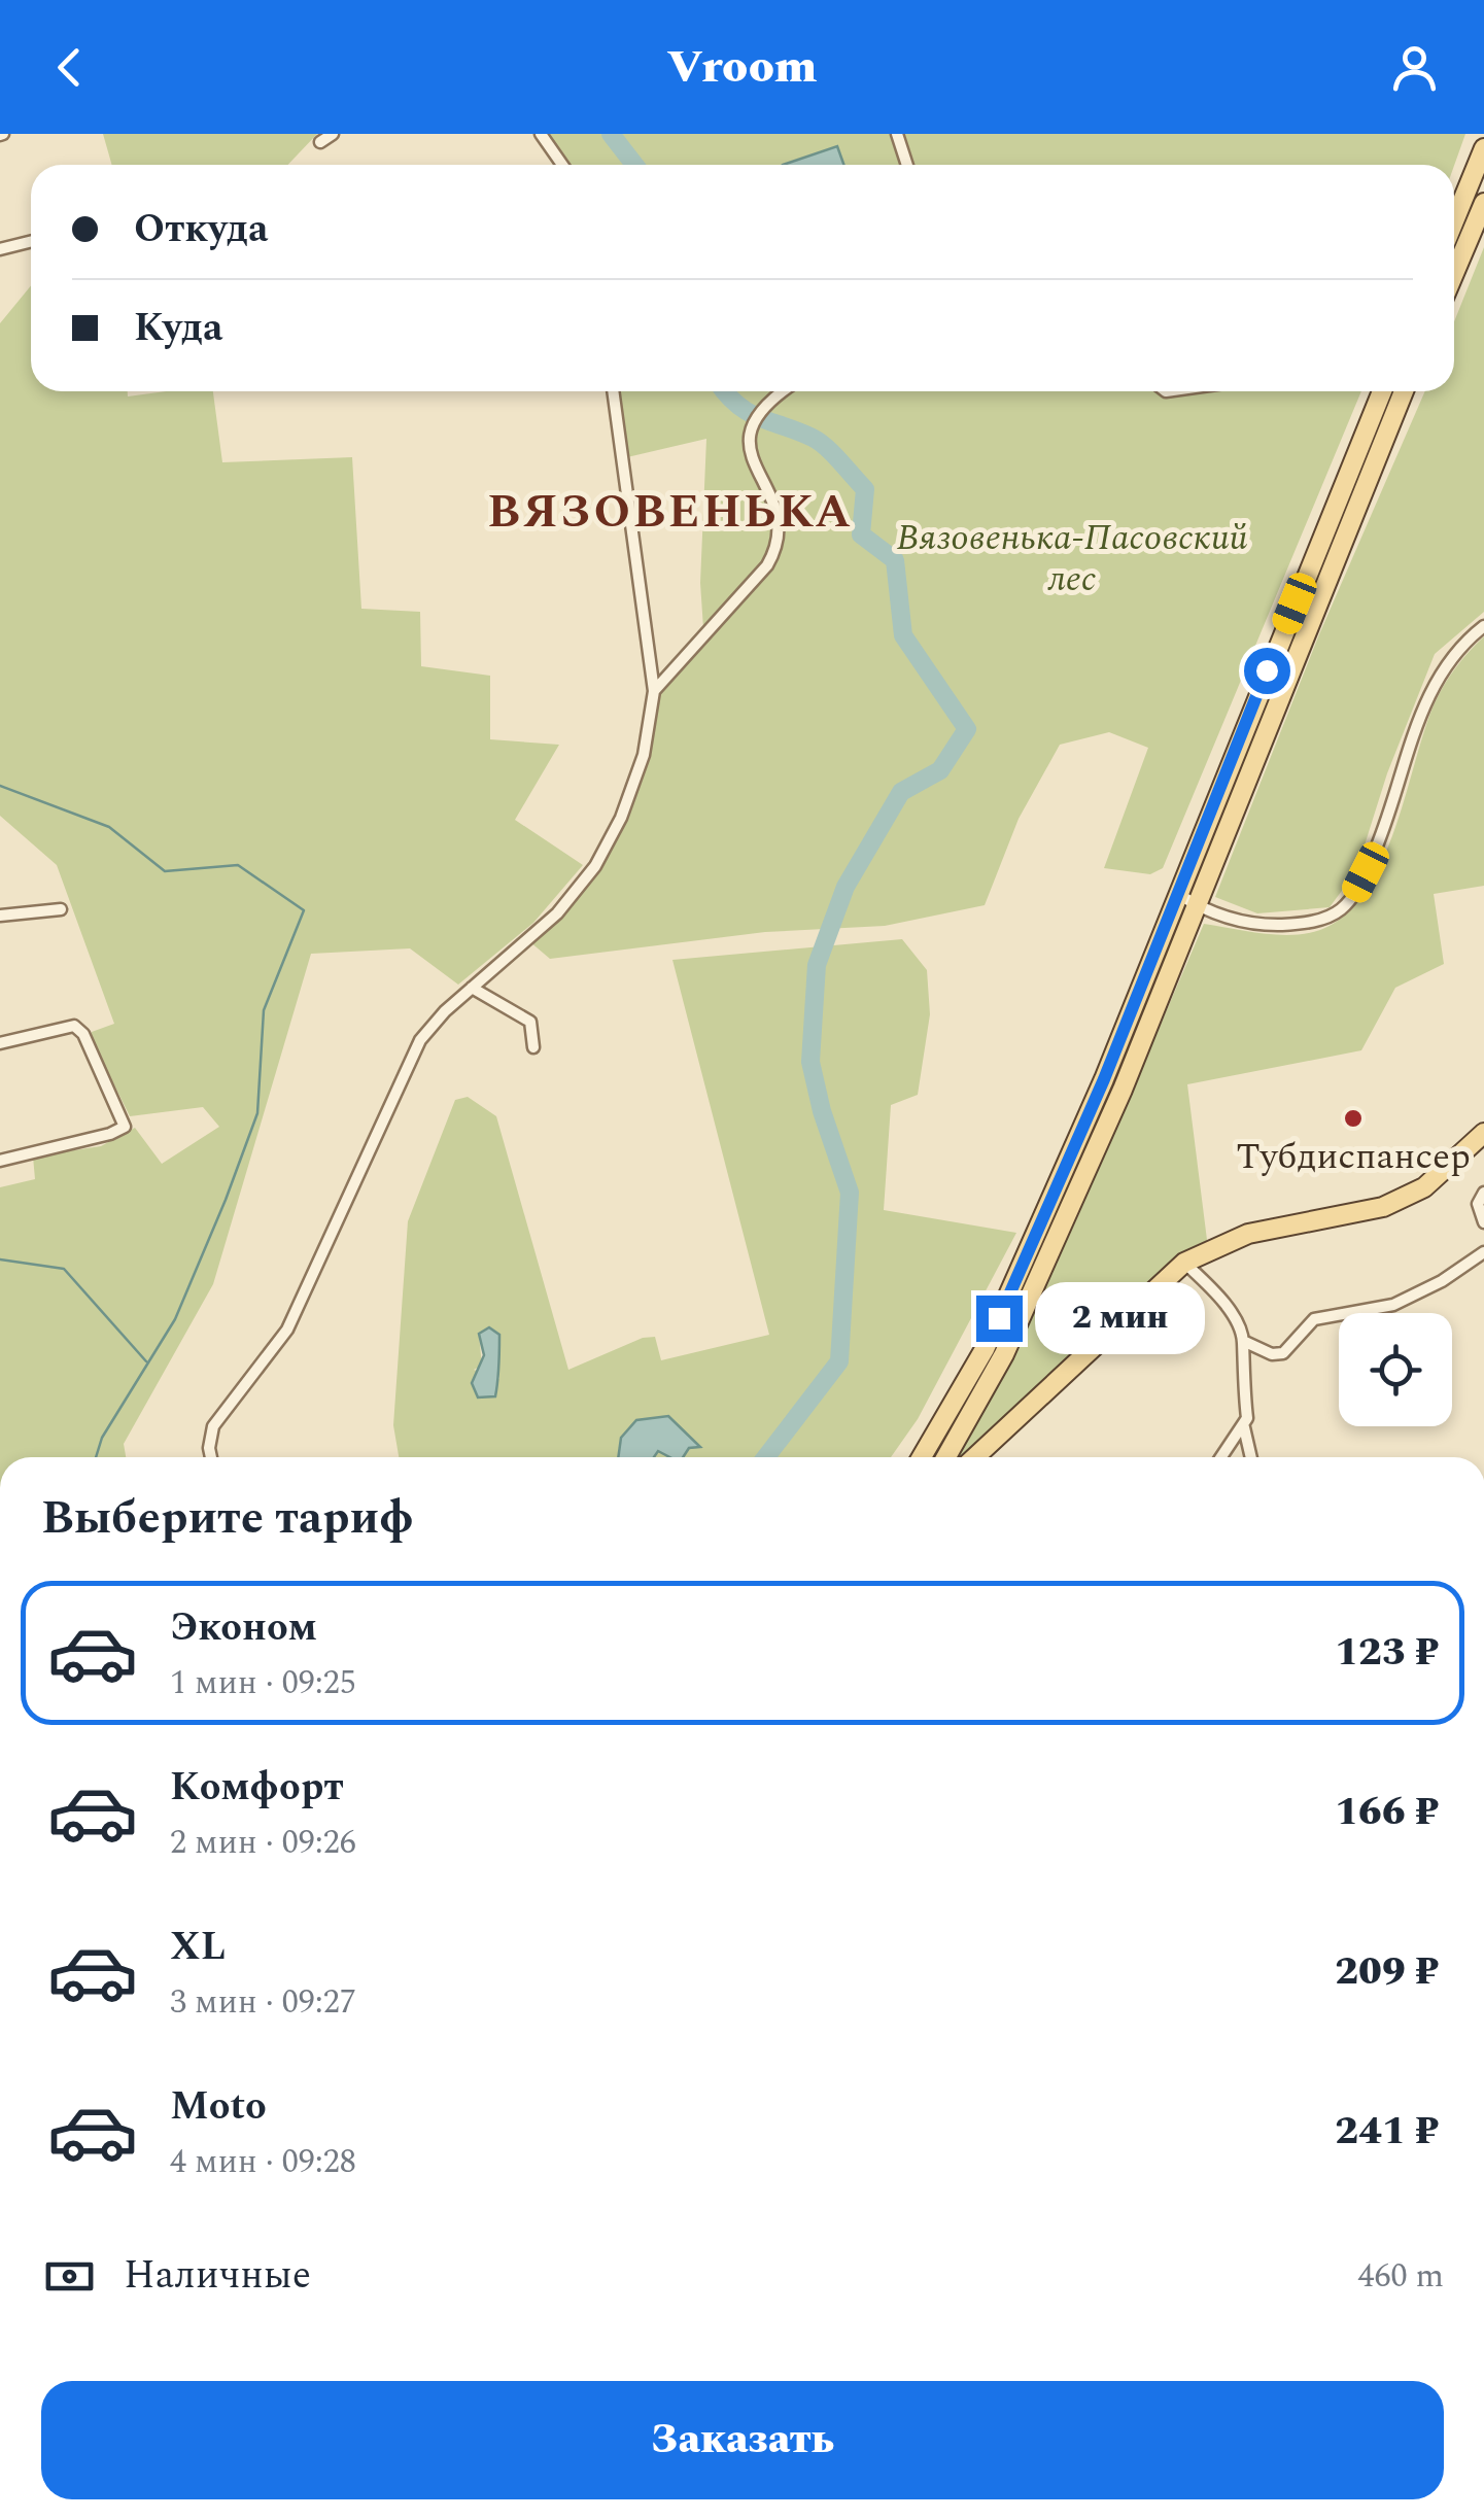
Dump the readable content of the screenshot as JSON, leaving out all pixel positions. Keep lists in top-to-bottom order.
{
  "districts": ["ВЯЗОВЕНЬКА"],
  "parks": ["Вязовенька-Пасовский лес"],
  "places": ["Тубдиспансер"],
  "page": {
    "header": "Vroom",
    "banner": ["Откуда", "Куда"],
    "bubble": "2 мин",
    "heading": "Выберите тариф",
    "list": [
      {
        "name": "Эконом",
        "note": "1 мин · 09:25",
        "value": "123 ₽"
      },
      {
        "name": "Комфорт",
        "note": "2 мин · 09:26",
        "value": "166 ₽"
      },
      {
        "name": "XL",
        "note": "3 мин · 09:27",
        "value": "209 ₽"
      },
      {
        "name": "Moto",
        "note": "4 мин · 09:28",
        "value": "241 ₽"
      }
    ],
    "pay": ["Наличные", "460 m"],
    "buttons": "Заказать"
  }
}
